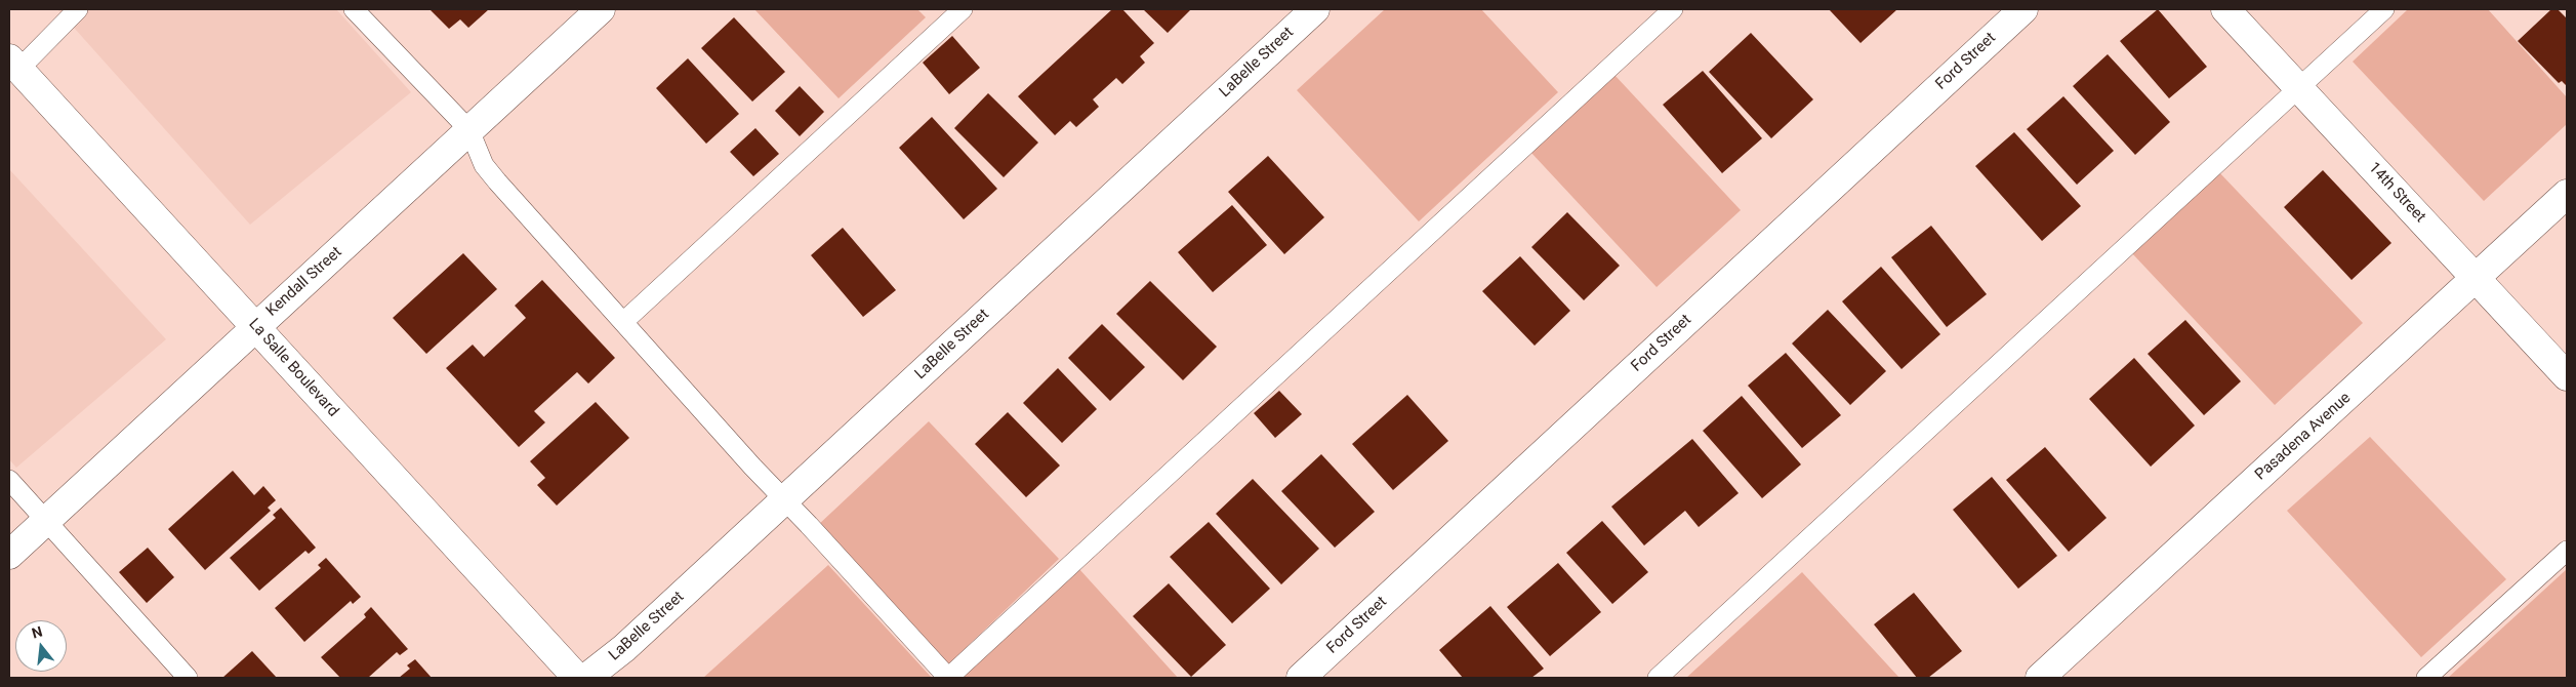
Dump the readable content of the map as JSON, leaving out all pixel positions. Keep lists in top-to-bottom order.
{
  "streets": {
    "street": [
      "Ford Street",
      "LaBelle Street",
      "14th Street",
      "Kendall Street",
      "La Salle Boulevard",
      "Pasadena Avenue"
    ]
  },
  "crossings": [
    ["14th Street", "Pasadena Avenue"],
    ["Kendall Street", "La Salle Boulevard"]
  ],
  "north": "top"
}
